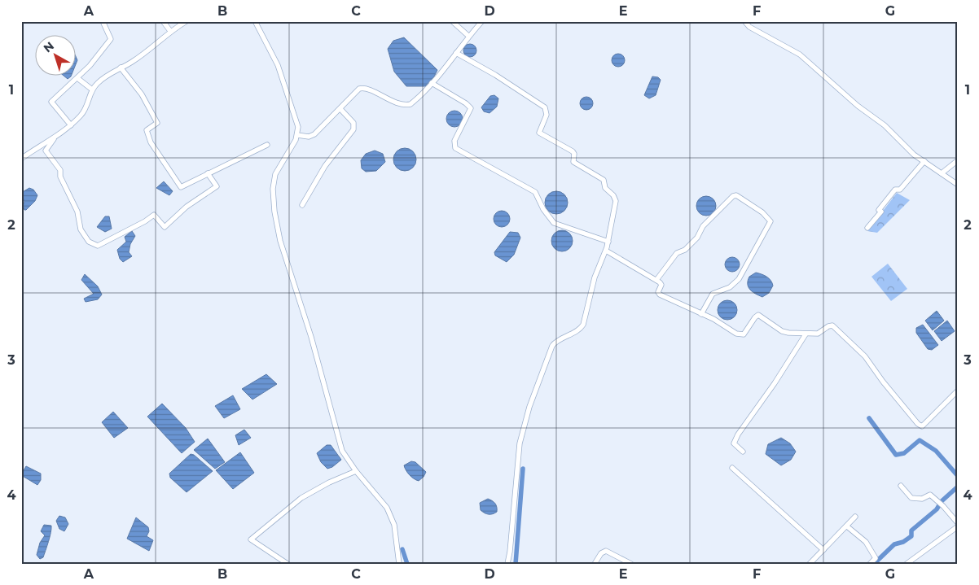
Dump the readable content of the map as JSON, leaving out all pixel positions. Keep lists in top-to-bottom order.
{
  "north": "top left",
  "grid": {
    "columns": [
      "A",
      "B",
      "C",
      "D",
      "E",
      "F",
      "G"
    ],
    "rows": [
      "1",
      "2",
      "3",
      "4"
    ]
  }
}
